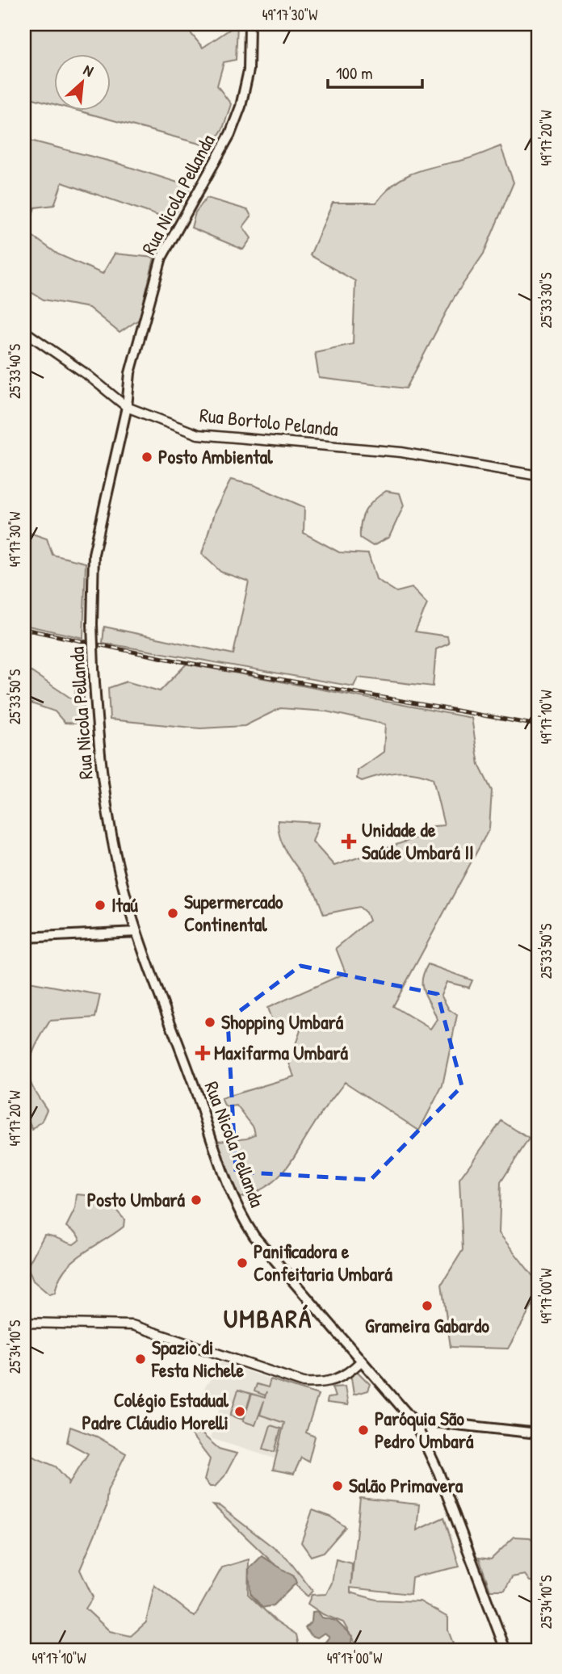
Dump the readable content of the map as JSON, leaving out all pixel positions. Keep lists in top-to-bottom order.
{
  "streets": {
    "main road": ["Rua Nicola Pellanda"],
    "street": ["Rua Bortolo Pelanda"]
  },
  "crossings": [
    ["Rua Nicola Pellanda", "Rua Bortolo Pelanda"]
  ],
  "districts": ["UMBARÁ"],
  "places": {
    "other": [
      "Posto Ambiental",
      "Itaú",
      "Supermercado Continental",
      "Shopping Umbará",
      "Posto Umbará",
      "Panificadora e Confeitaria Umbará",
      "Grameira Gabardo",
      "Spazio di Festa Nichele",
      "Colégio Estadual Padre Cláudio Morelli",
      "Paróquia São Pedro Umbará",
      "Salão Primavera"
    ],
    "health": ["Unidade de Saúde Umbará II", "Maxifarma Umbará"]
  },
  "scale_bar": "100 m",
  "north": "top right",
  "coordinates": [
    "49°17'30\"W",
    "49°17'20\"W",
    "25°33'30\"S",
    "25°33'40\"S",
    "25°33'50\"S",
    "49°17'10\"W",
    "49°17'00\"W",
    "25°34'10\"S"
  ]
}
